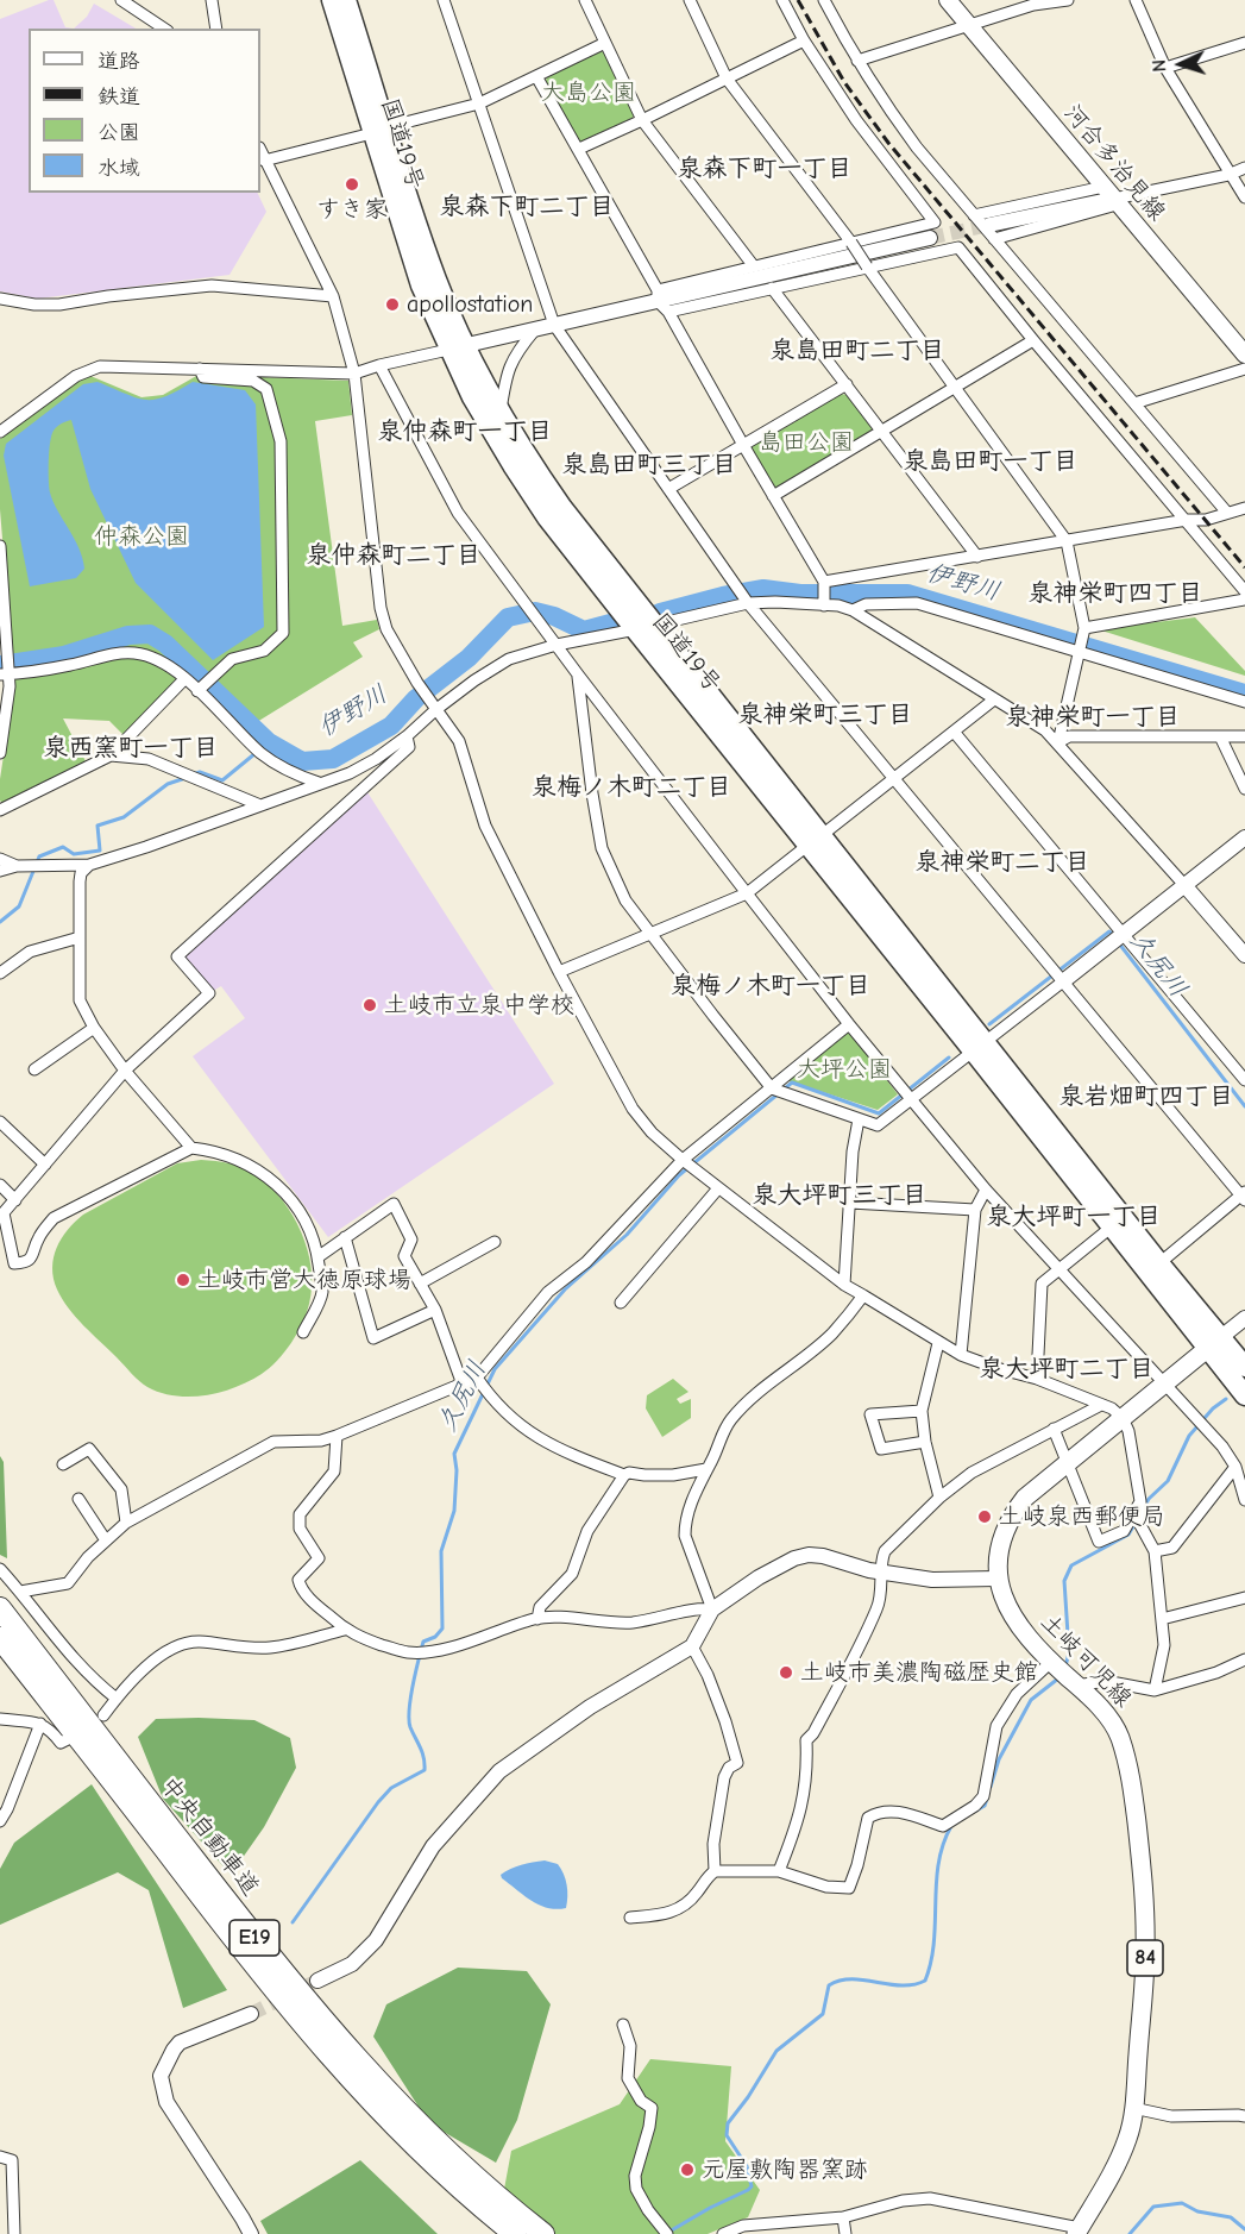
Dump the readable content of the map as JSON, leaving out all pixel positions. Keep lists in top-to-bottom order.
{
  "streets": {
    "highway": ["国道19号", "中央自動車道", "E19"],
    "main road": ["河合多治見線", "土岐可児線", "84"]
  },
  "crossings": [
    ["国道19号", "土岐可児線"]
  ],
  "districts": [
    "泉森下町一丁目",
    "泉森下町二丁目",
    "泉島田町二丁目",
    "泉仲森町一丁目",
    "泉島田町一丁目",
    "泉島田町三丁目",
    "泉仲森町二丁目",
    "泉神栄町四丁目",
    "泉神栄町三丁目",
    "泉神栄町一丁目",
    "泉西窯町一丁目",
    "泉梅ノ木町二丁目",
    "泉神栄町二丁目",
    "泉梅ノ木町一丁目",
    "泉岩畑町四丁目",
    "泉大坪町三丁目",
    "泉大坪町一丁目",
    "泉大坪町二丁目"
  ],
  "water": ["伊野川", "久尻川"],
  "parks": [
    "大島公園",
    "島田公園",
    "仲森公園",
    "大坪公園"
  ],
  "places": [
    "すき家",
    "apollostation",
    "土岐市立泉中学校",
    "土岐市営大徳原球場",
    "土岐泉西郵便局",
    "土岐市美濃陶磁歴史館",
    "元屋敷陶器窯跡"
  ],
  "legend": [
    "道路",
    "鉄道",
    "公園",
    "水域"
  ],
  "north": "left"
}
